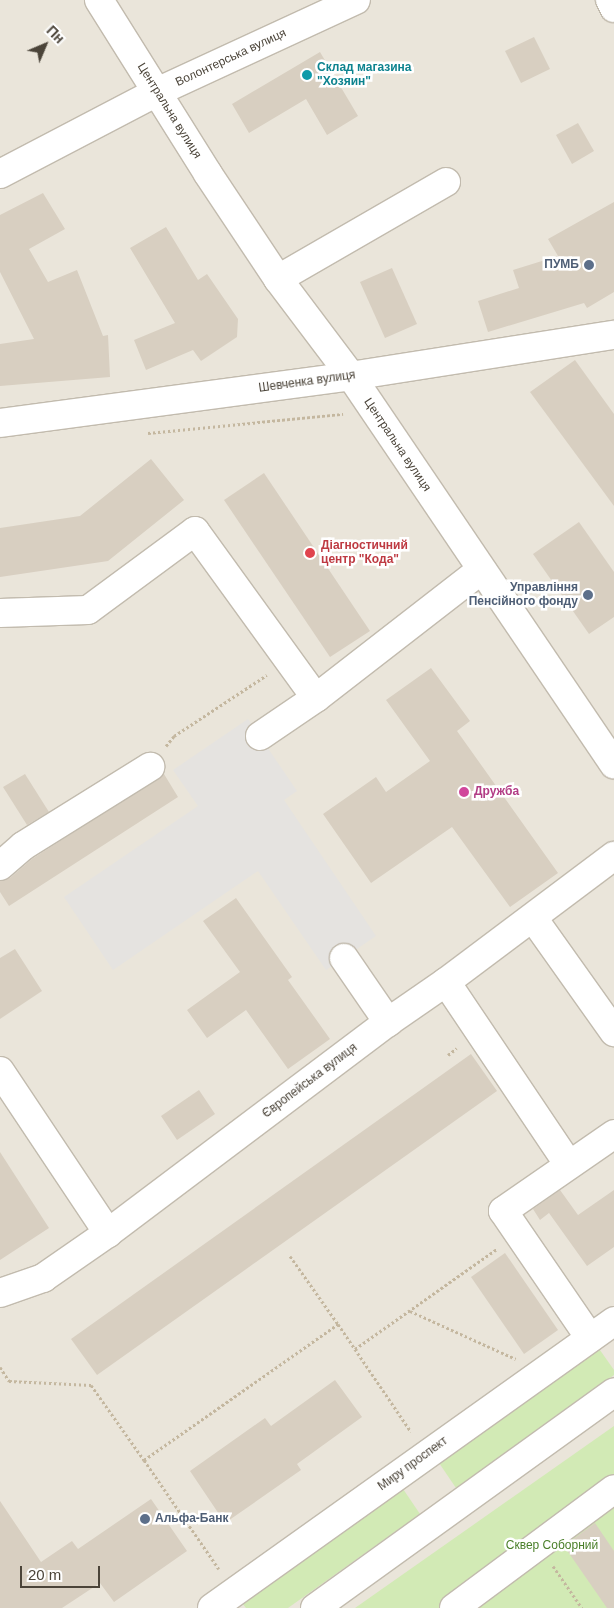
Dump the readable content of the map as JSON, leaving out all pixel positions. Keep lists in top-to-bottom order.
{
  "streets": {
    "street": [
      "Волонтерська вулиця",
      "Центральна вулиця",
      "Шевченка вулиця",
      "Європейська вулиця",
      "Миру проспект"
    ]
  },
  "crossings": [
    ["Волонтерська вулиця", "Центральна вулиця"],
    ["Центральна вулиця", "Шевченка вулиця"]
  ],
  "parks": ["Сквер Соборний"],
  "places": [
    "Склад магазина \"Хозяин\"",
    "ПУМБ",
    "Діагностичний центр \"Кода\"",
    "Управління Пенсійного фонду",
    "Дружба",
    "Альфа-Банк"
  ],
  "scale_bar": "20 m",
  "north": "top right"
}
